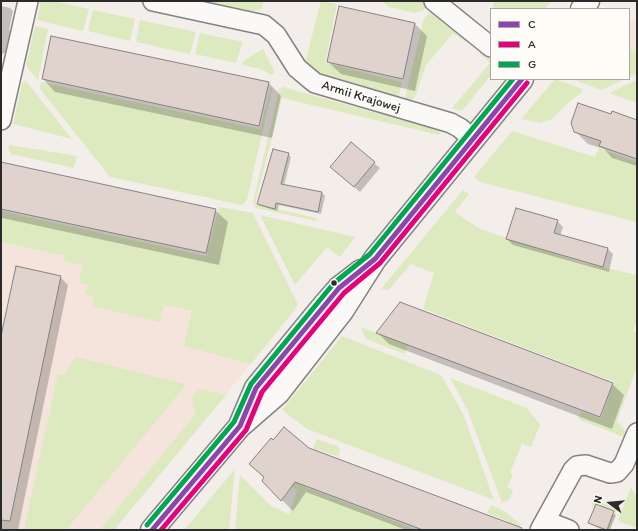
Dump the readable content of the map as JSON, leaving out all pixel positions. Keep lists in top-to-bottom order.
{
  "streets": {
    "street": ["Armii Krajowej"]
  },
  "lines": ["transit line C", "transit line G", "transit line A"],
  "legend": ["C", "A", "G"],
  "north": "left"
}
